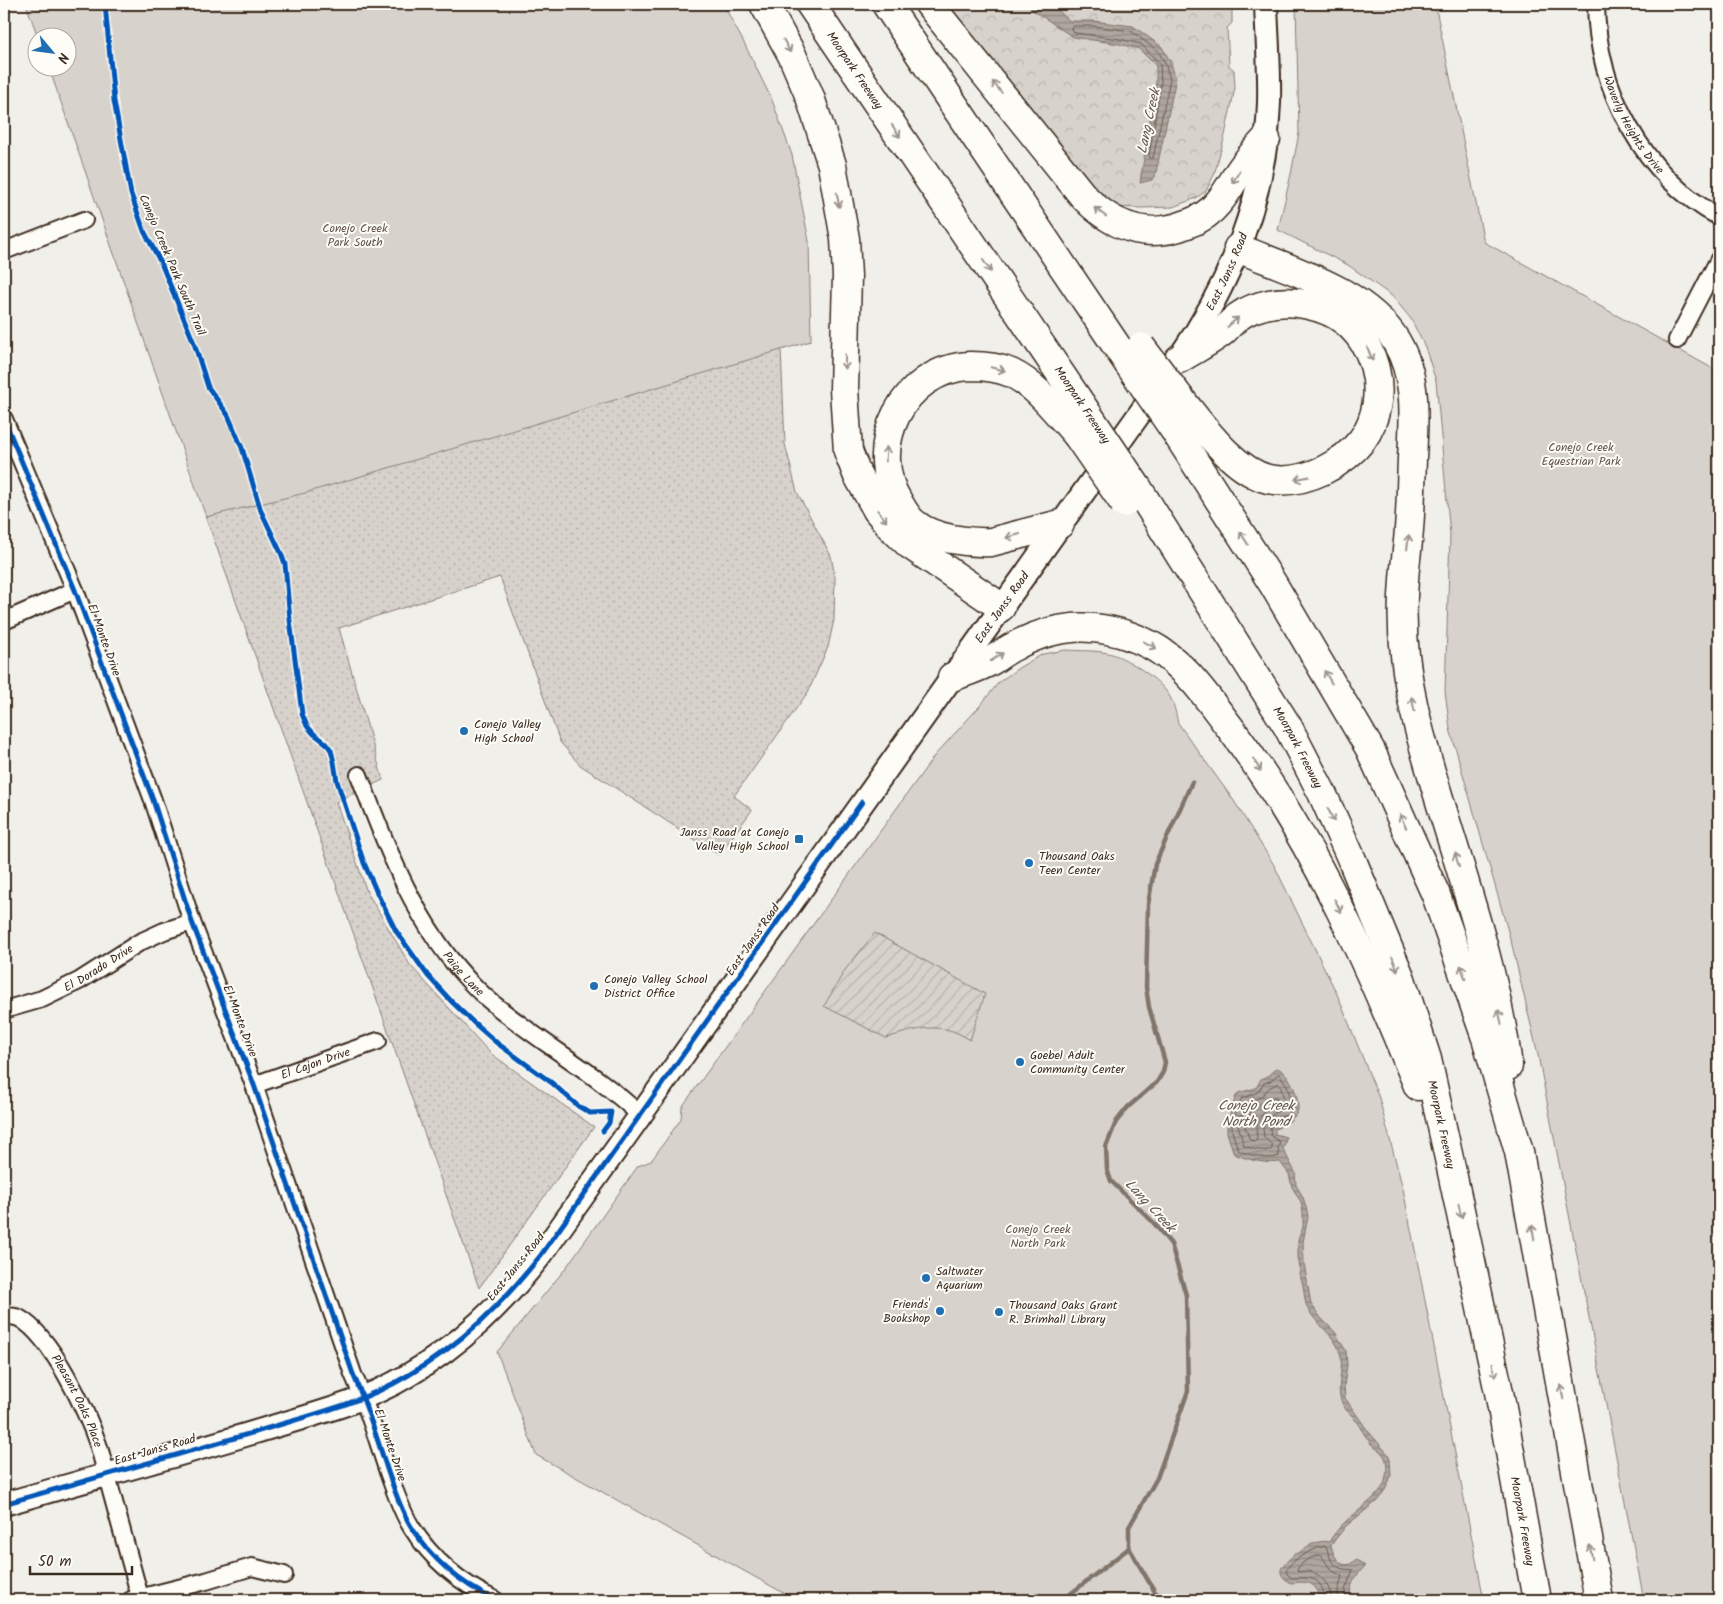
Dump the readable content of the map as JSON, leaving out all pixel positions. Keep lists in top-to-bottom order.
{
  "streets": {
    "highway": ["Moorpark Freeway"],
    "main road": ["East Janss Road"],
    "street": [
      "Waverly Heights Drive",
      "El Monte Drive",
      "El Dorado Drive",
      "Paige Lane",
      "El Cajon Drive",
      "Pleasant Oaks Place"
    ],
    "cycle path": ["Conejo Creek Park South Trail"]
  },
  "crossings": [
    ["East Janss Road", "El Monte Drive"],
    ["East Janss Road", "Paige Lane"],
    ["East Janss Road", "Pleasant Oaks Place"],
    ["El Monte Drive", "El Dorado Drive"],
    ["El Monte Drive", "El Cajon Drive"]
  ],
  "water": ["Lang Creek", "Conejo Creek North Pond"],
  "parks": ["Conejo Creek Park South", "Conejo Creek Equestrian Park", "Conejo Creek North Park"],
  "places": {
    "other": [
      "Conejo Valley High School",
      "Thousand Oaks Teen Center",
      "Conejo Valley School District Office",
      "Goebel Adult Community Center",
      "Saltwater Aquarium",
      "Friends' Bookshop",
      "Thousand Oaks Grant R. Brimhall Library"
    ],
    "transit": ["Janss Road at Conejo Valley High School"]
  },
  "scale_bar": "50 m",
  "north": "bottom right"
}
